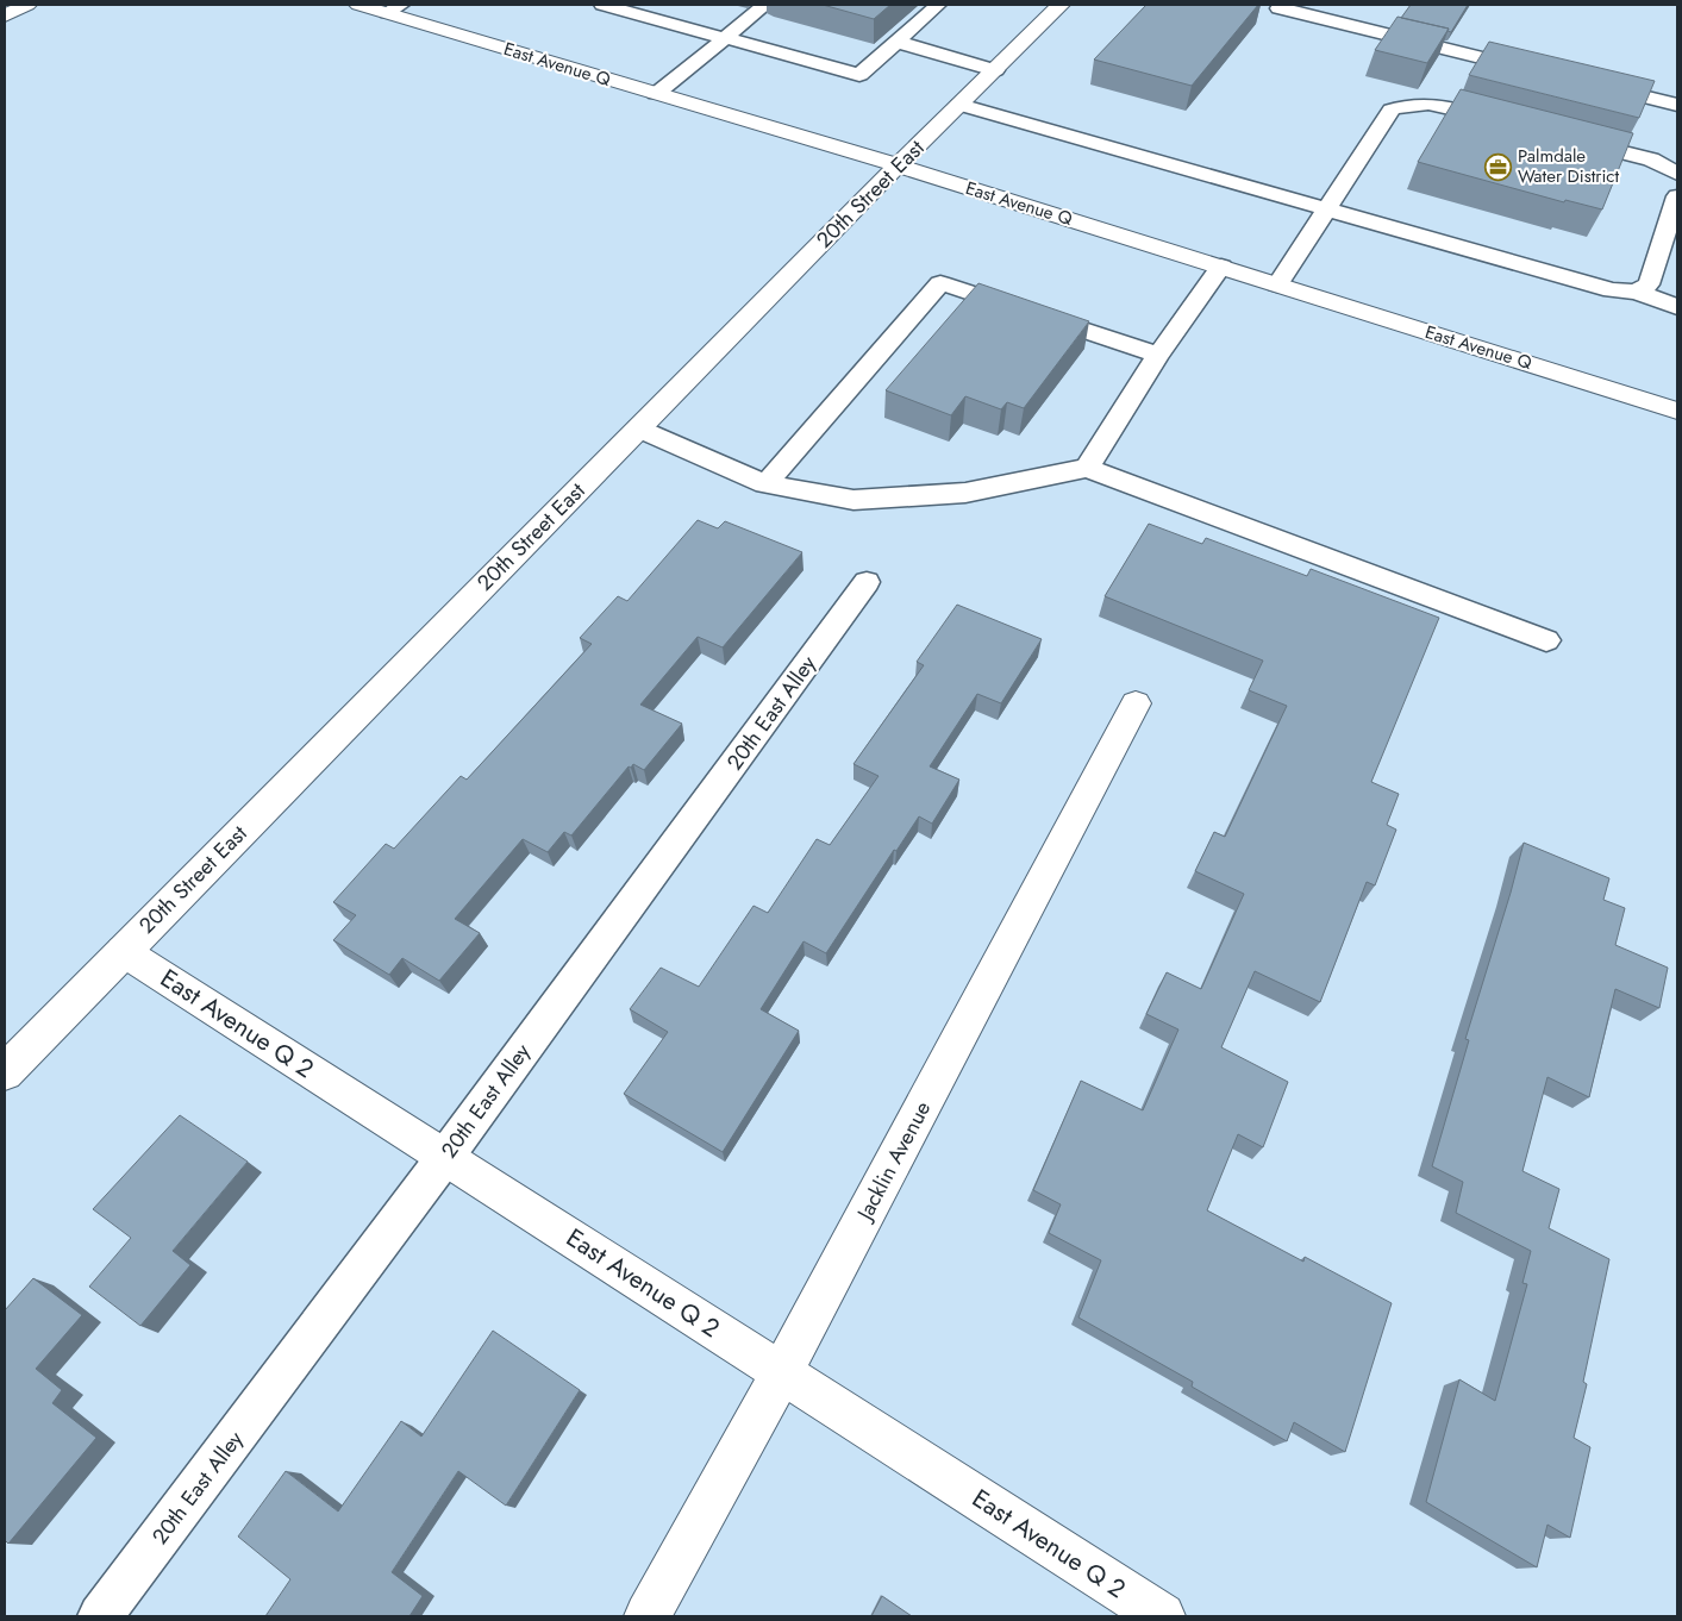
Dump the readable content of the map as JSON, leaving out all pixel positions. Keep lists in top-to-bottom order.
{
  "streets": {
    "street": [
      "East Avenue Q",
      "20th Street East",
      "East Avenue Q 2",
      "Jacklin Avenue"
    ],
    "lane": ["20th East Alley"]
  },
  "crossings": [
    ["East Avenue Q", "20th Street East"],
    ["20th Street East", "East Avenue Q 2"],
    ["20th East Alley", "East Avenue Q 2"],
    ["East Avenue Q 2", "Jacklin Avenue"]
  ],
  "places": {
    "office": ["Palmdale Water District"]
  }
}
